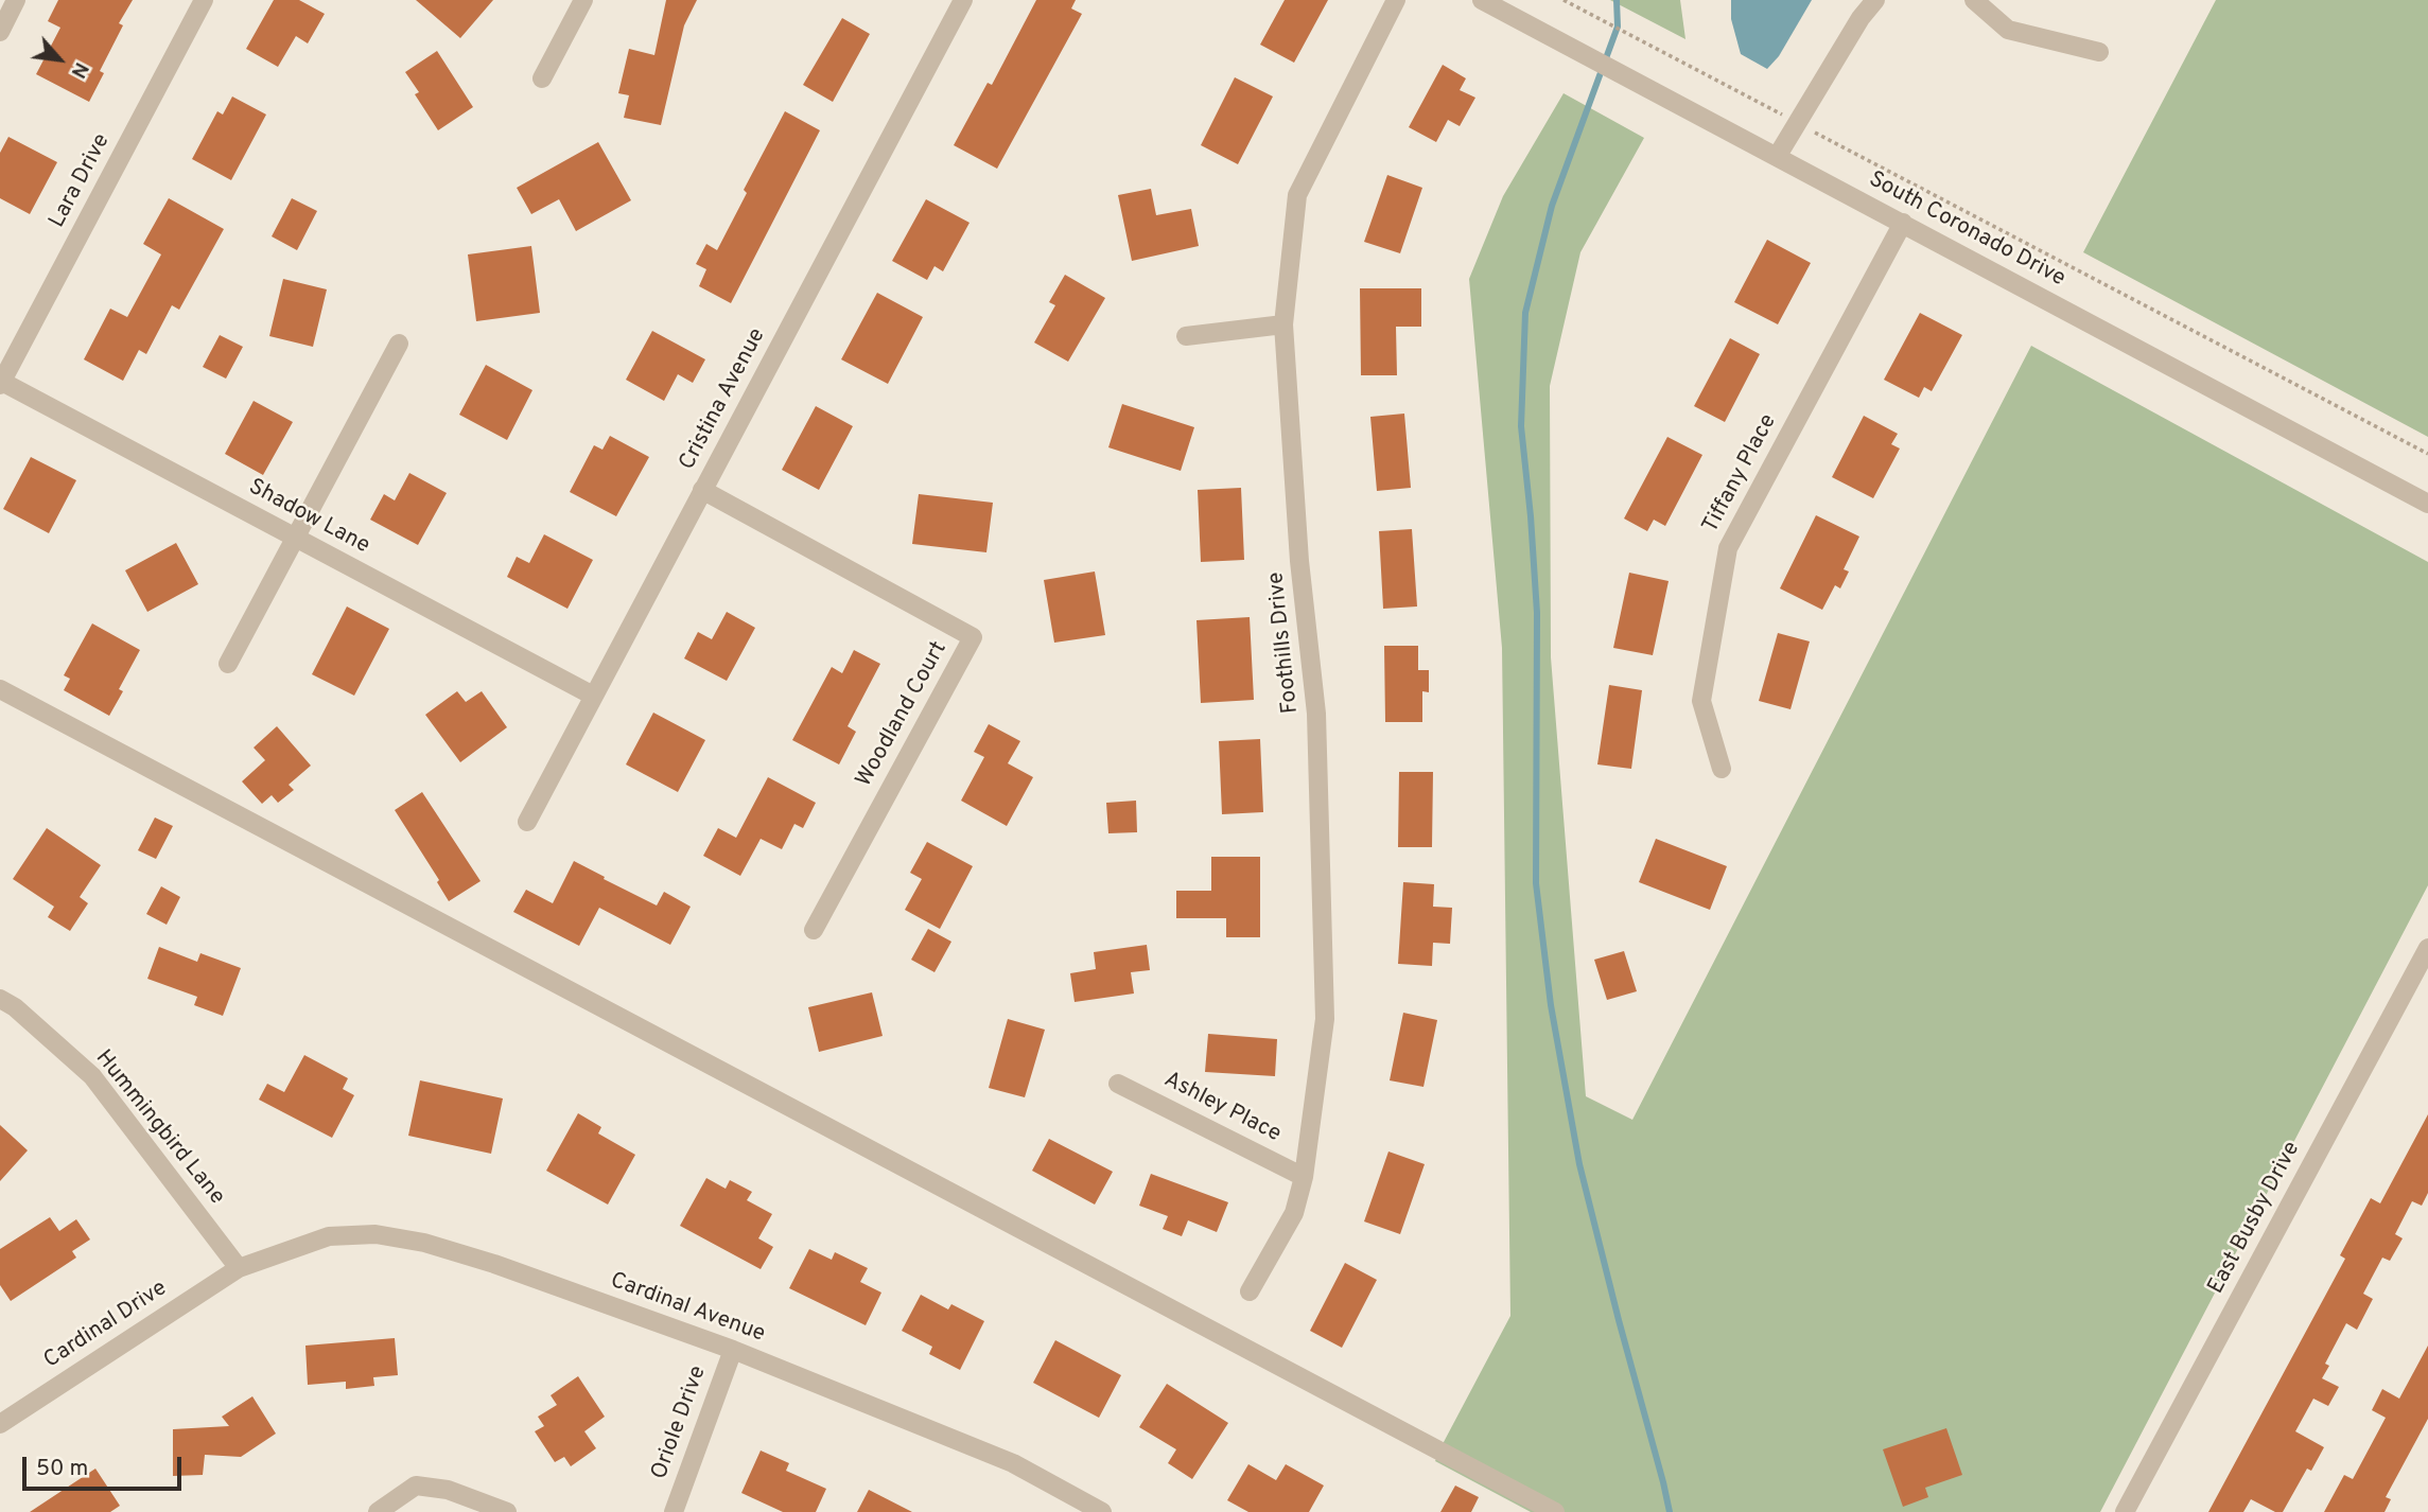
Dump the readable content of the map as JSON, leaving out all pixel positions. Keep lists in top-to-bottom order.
{
  "streets": {
    "street": [
      "Lara Drive",
      "South Coronado Drive",
      "Cristina Avenue",
      "Tiffany Place",
      "Shadow Lane",
      "Foothills Drive",
      "Woodland Court",
      "Ashley Place",
      "Hummingbird Lane",
      "East Busby Drive",
      "Cardinal Avenue",
      "Cardinal Drive",
      "Oriole Drive"
    ]
  },
  "crossings": [
    ["Lara Drive", "Shadow Lane"],
    ["South Coronado Drive", "Tiffany Place"],
    ["Cristina Avenue", "Shadow Lane"],
    ["Cristina Avenue", "Woodland Court"],
    ["Foothills Drive", "Ashley Place"],
    ["Hummingbird Lane", "Cardinal Avenue"],
    ["Hummingbird Lane", "Cardinal Drive"],
    ["Cardinal Avenue", "Cardinal Drive"],
    ["Cardinal Avenue", "Oriole Drive"]
  ],
  "scale_bar": "50 m",
  "north": "bottom right"
}
